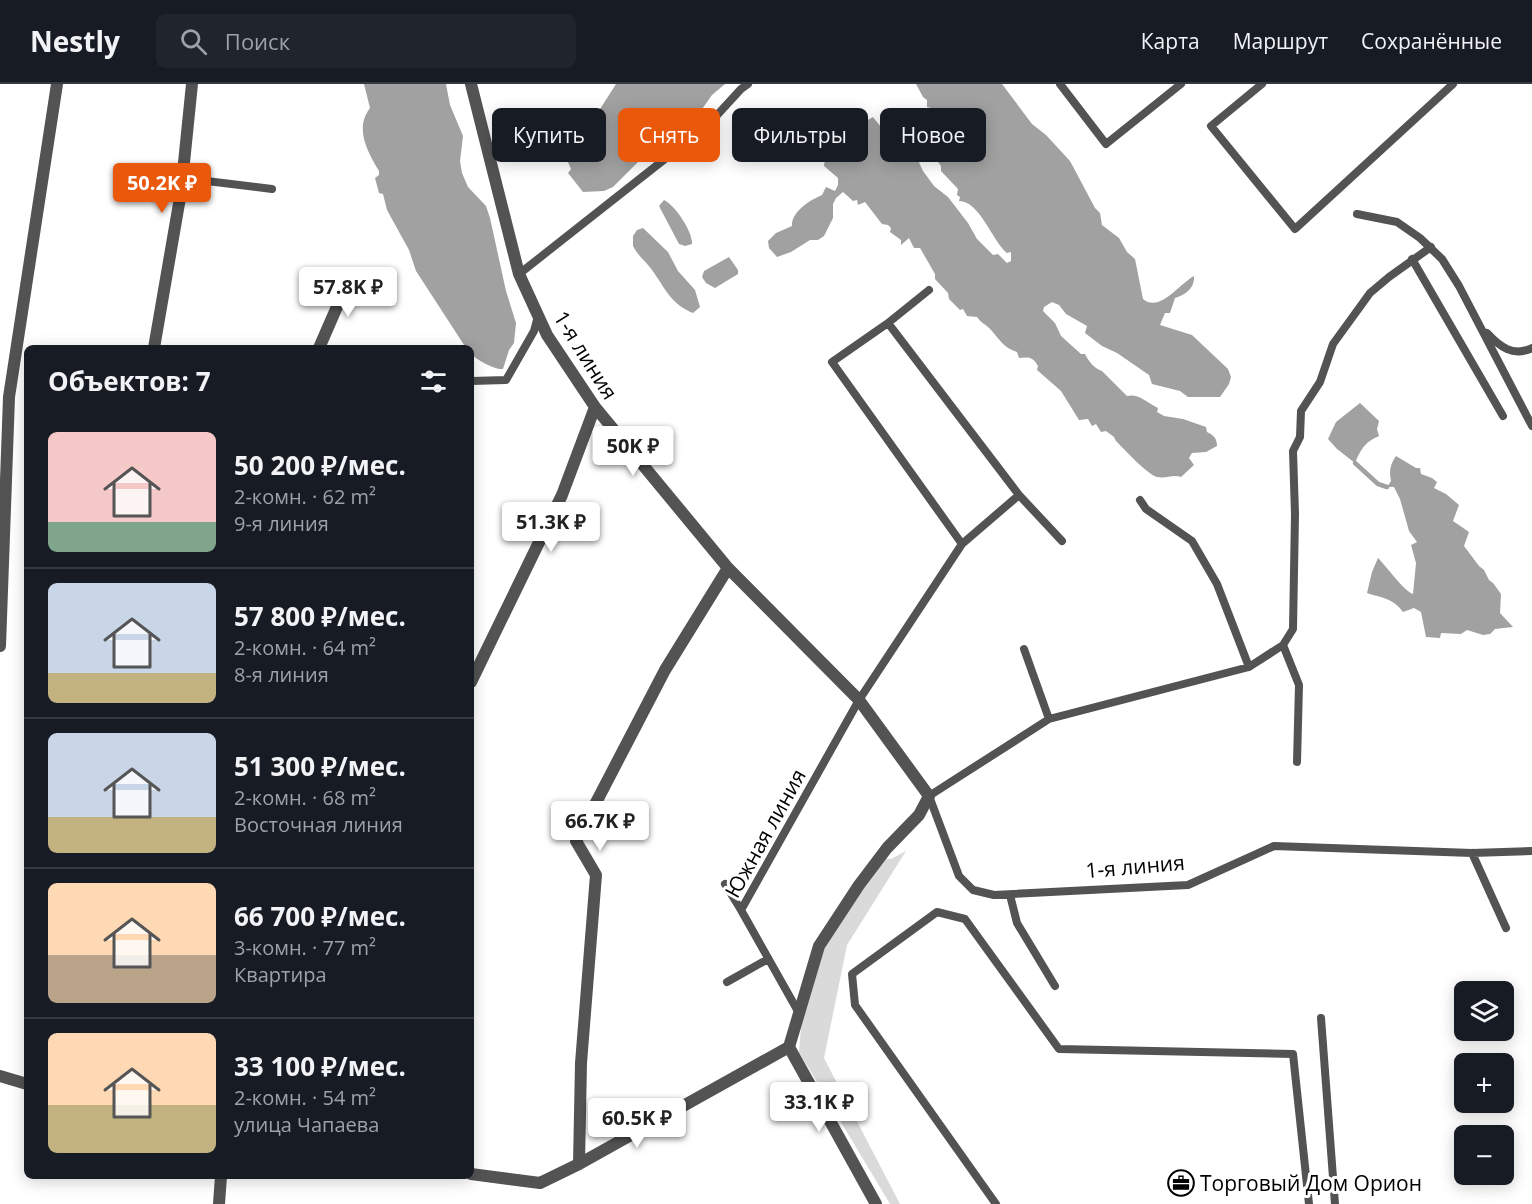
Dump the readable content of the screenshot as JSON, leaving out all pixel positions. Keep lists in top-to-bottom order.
{
  "streets": {
    "street": ["1-я линия"],
    "lane": ["Южная линия"]
  },
  "crossings": [
    ["1-я линия", "Южная линия"]
  ],
  "places": {
    "office": ["Торговый Дом Орион"]
  },
  "page": {
    "header": "Nestly",
    "search": "Поиск",
    "nav": ["Карта", "Маршрут", "Сохранённые"],
    "chip": [
      "Купить",
      "Снять",
      "Фильтры",
      "Новое"
    ],
    "price": [
      "50.2K ₽",
      "57.8K ₽",
      "50K ₽",
      "51.3K ₽",
      "66.7K ₽",
      "33.1K ₽",
      "60.5K ₽"
    ],
    "heading": "Объектов: 7",
    "list": [
      {
        "name": "50 200 ₽/мес.",
        "note": "2-комн. · 62 m² · 9-я линия"
      },
      {
        "name": "57 800 ₽/мес.",
        "note": "2-комн. · 64 m² · 8-я линия"
      },
      {
        "name": "51 300 ₽/мес.",
        "note": "2-комн. · 68 m² · Восточная линия"
      },
      {
        "name": "66 700 ₽/мес.",
        "note": "3-комн. · 77 m² · Квартира"
      },
      {
        "name": "33 100 ₽/мес.",
        "note": "2-комн. · 54 m² · улица Чапаева"
      }
    ],
    "map_buttons": ["+", "−"]
  }
}
